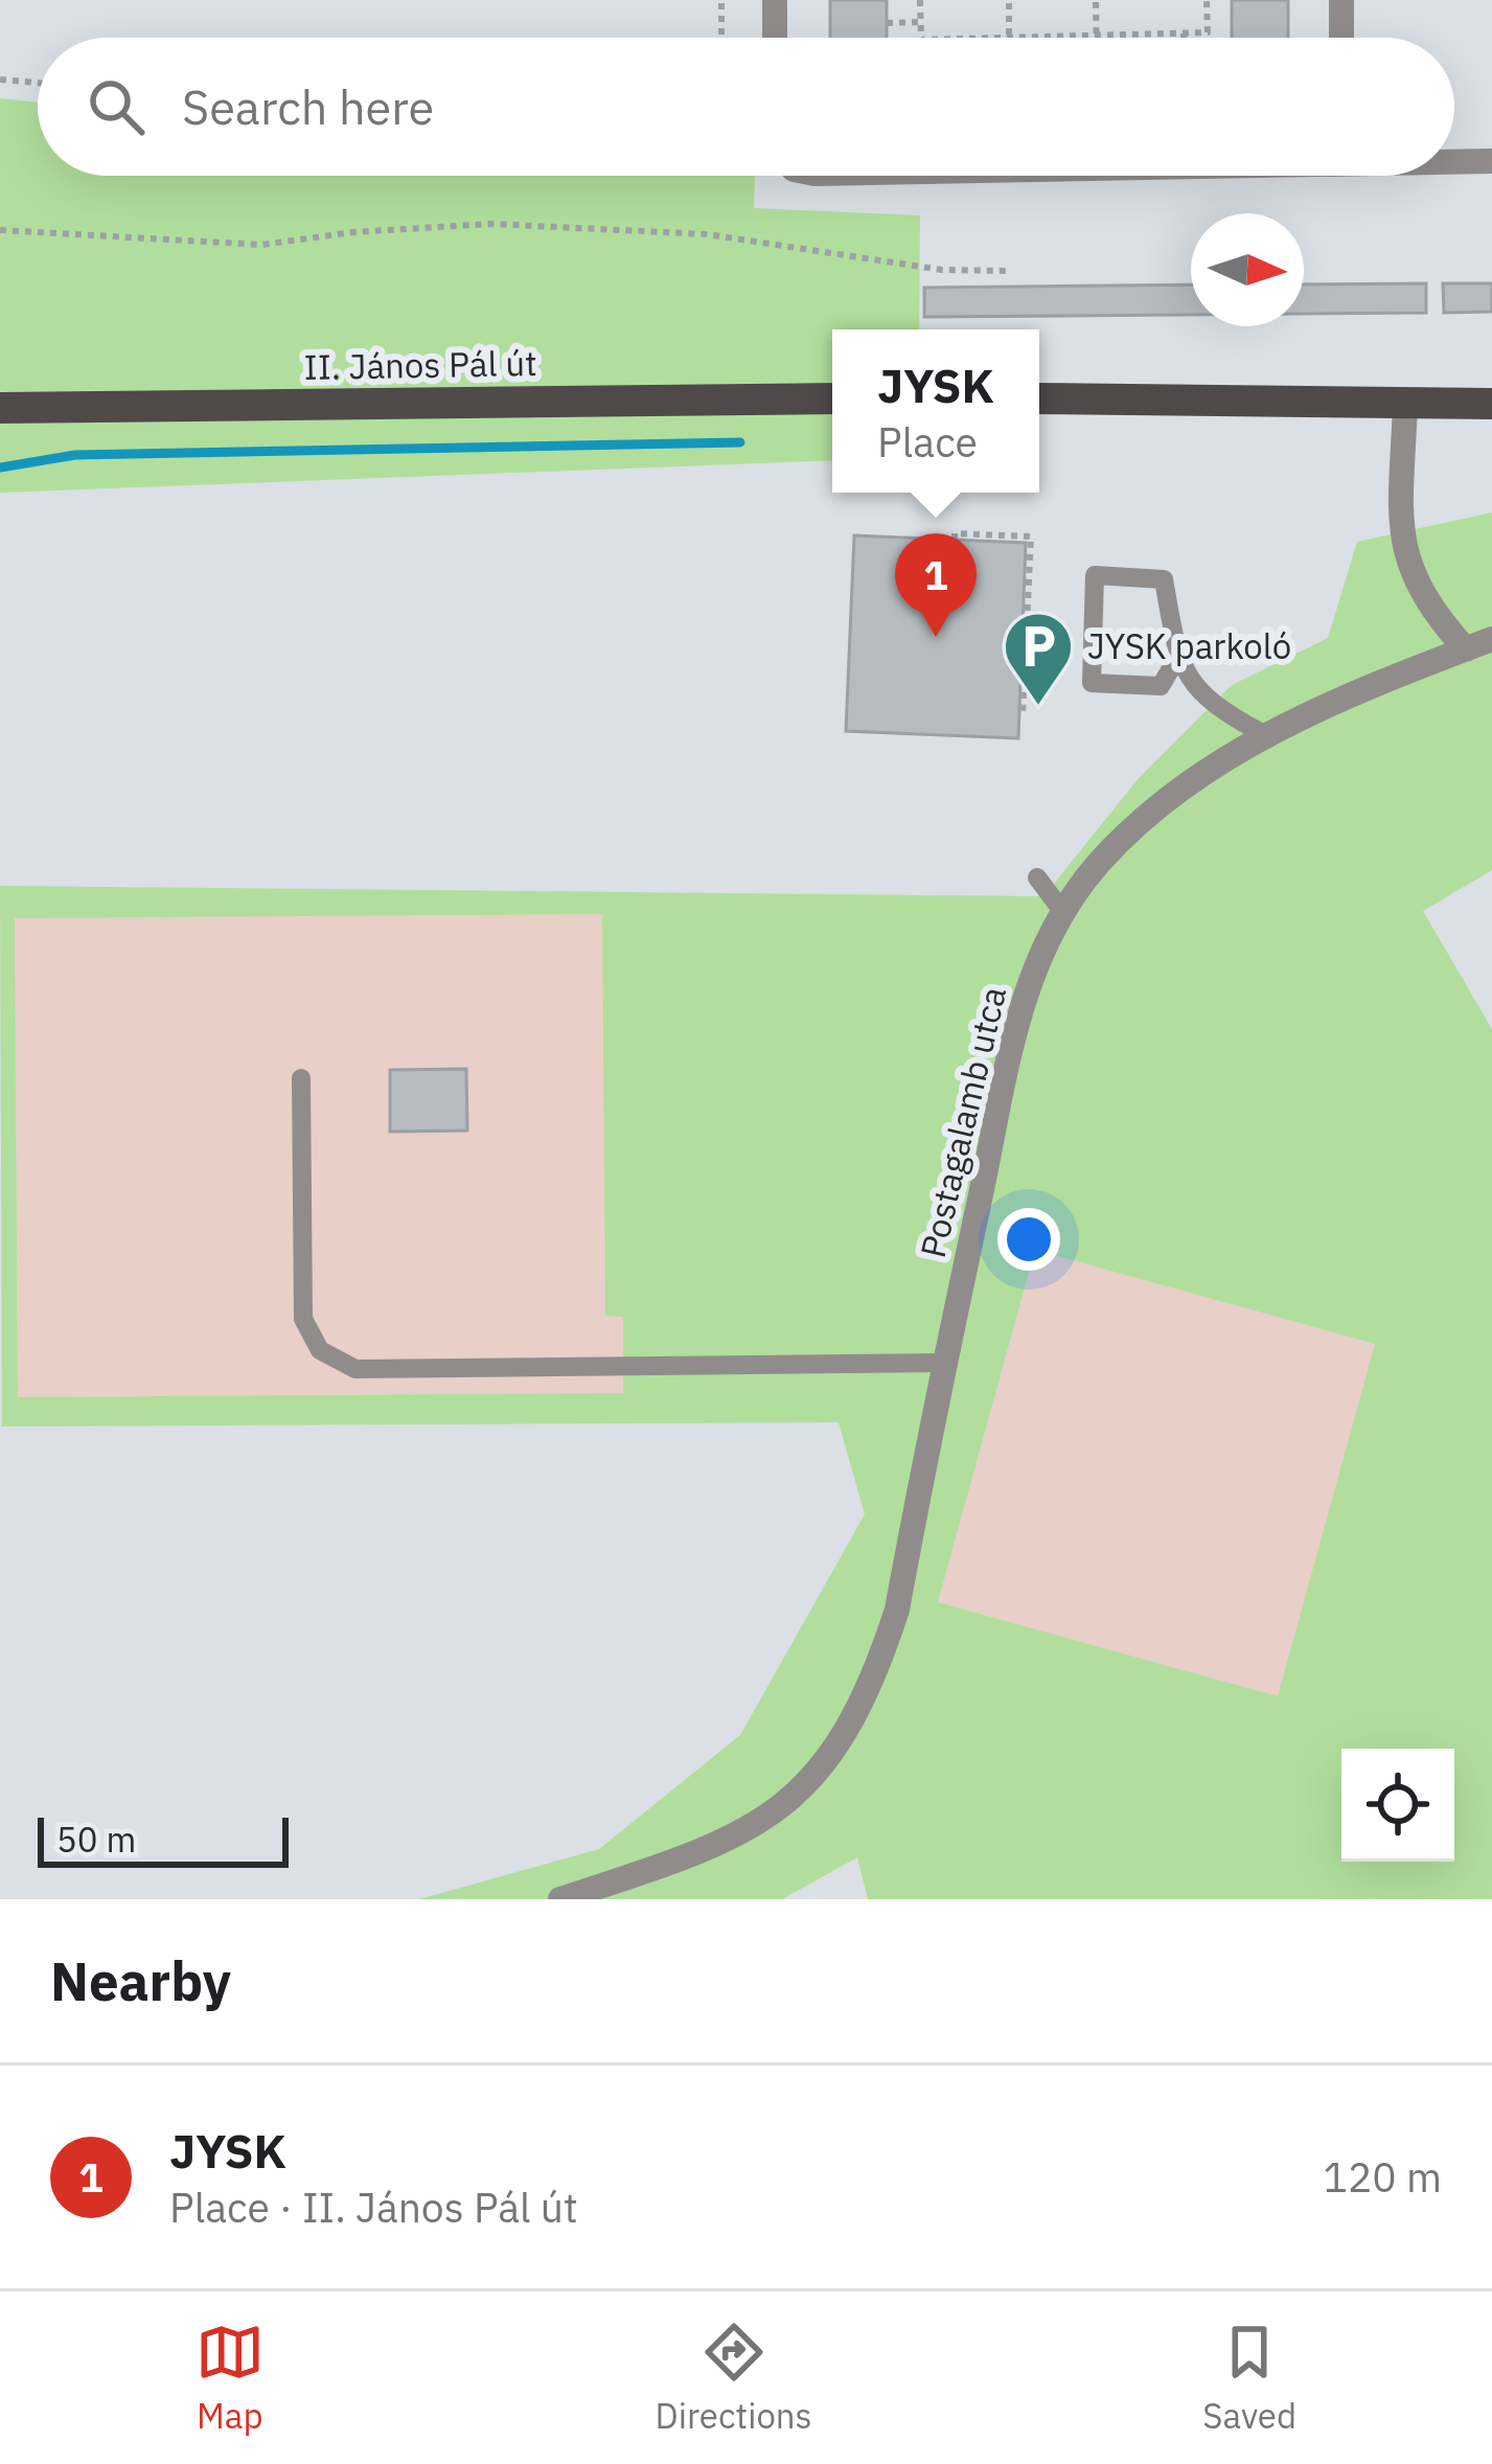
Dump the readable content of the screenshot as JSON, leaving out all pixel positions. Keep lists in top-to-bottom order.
{
  "streets": {
    "main road": ["II. János Pál út"],
    "street": ["Postagalamb utca"]
  },
  "places": {
    "parking": ["JYSK parkoló"]
  },
  "scale_bar": "50 m",
  "north": "right",
  "page": {
    "search": "Search here",
    "popup": ["JYSK", "Place"],
    "pins": "1",
    "scale": "50 m",
    "heading": "Nearby",
    "list": [
      {
        "mark": "1",
        "name": "JYSK",
        "note": "Place · II. János Pál út",
        "value": "120 m"
      }
    ],
    "nav": ["Map", "Directions", "Saved"]
  }
}
